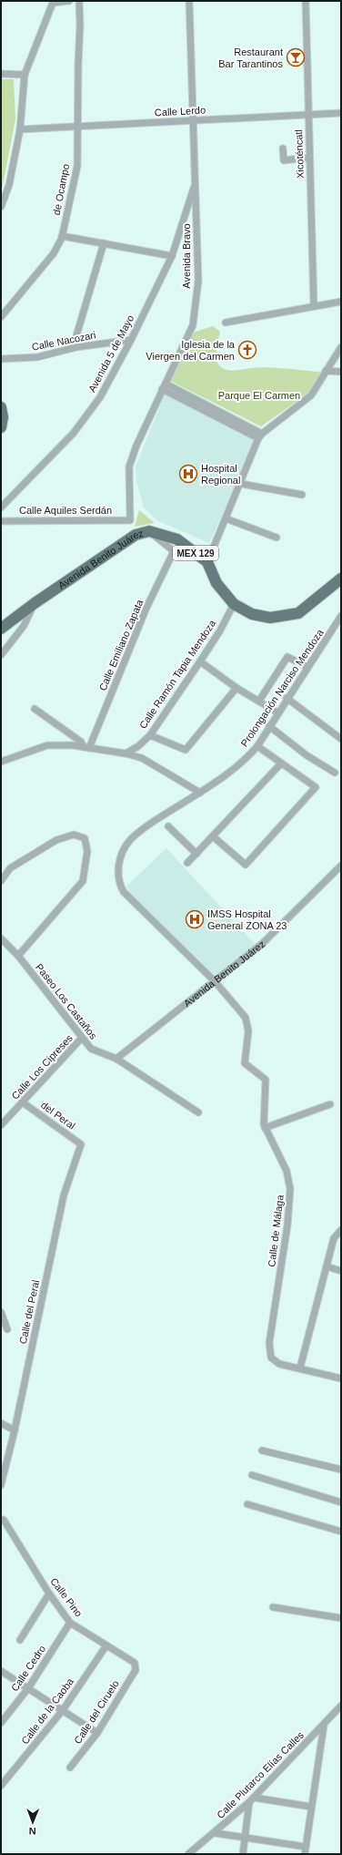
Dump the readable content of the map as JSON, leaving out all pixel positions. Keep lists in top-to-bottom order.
{
  "streets": {
    "main road": ["MEX 129", "Avenida Benito Juárez"],
    "street": [
      "Calle Lerdo",
      "Xicoténcatl",
      "de Ocampo",
      "Avenida Bravo",
      "Calle Nacozari",
      "Avenida 5 de Mayo",
      "Calle Aquiles Serdán",
      "Calle Emiliano Zapata",
      "Calle Ramón Tapia Mendoza",
      "Prolongación Narciso Mendoza",
      "Paseo Los Castaños",
      "Calle Los Cipreses",
      "del Peral",
      "Calle de Málaga",
      "Calle del Peral",
      "Calle Pino",
      "Calle Cedro",
      "Calle de la Caoba",
      "Calle del Ciruelo",
      "Calle Plutarco Elías Calles"
    ]
  },
  "crossings": [
    ["Calle Lerdo", "Xicoténcatl"],
    ["Calle Lerdo", "de Ocampo"],
    ["Calle Lerdo", "Avenida Bravo"],
    ["Avenida Bravo", "Avenida 5 de Mayo"],
    ["Avenida Bravo", "Calle Aquiles Serdán"],
    ["Calle Nacozari", "Avenida 5 de Mayo"],
    ["Avenida Benito Juárez", "Calle Ramón Tapia Mendoza"],
    ["Avenida Benito Juárez", "Prolongación Narciso Mendoza"],
    ["Avenida Benito Juárez", "Paseo Los Castaños"],
    ["Avenida Benito Juárez", "Calle de Málaga"],
    ["Prolongación Narciso Mendoza", "Calle de Málaga"],
    ["Paseo Los Castaños", "Calle Los Cipreses"],
    ["Calle Los Cipreses", "del Peral"],
    ["del Peral", "Calle del Peral"],
    ["Calle Pino", "Calle Cedro"],
    ["Calle Pino", "Calle de la Caoba"],
    ["Calle Pino", "Calle del Ciruelo"]
  ],
  "parks": ["Parque El Carmen"],
  "places": {
    "bar": ["Restaurant Bar Tarantinos"],
    "church": ["Iglesia de la Viergen del Carmen"],
    "hospital": ["Hospital Regional", "IMSS Hospital General ZONA 23"]
  },
  "north": "bottom"
}
